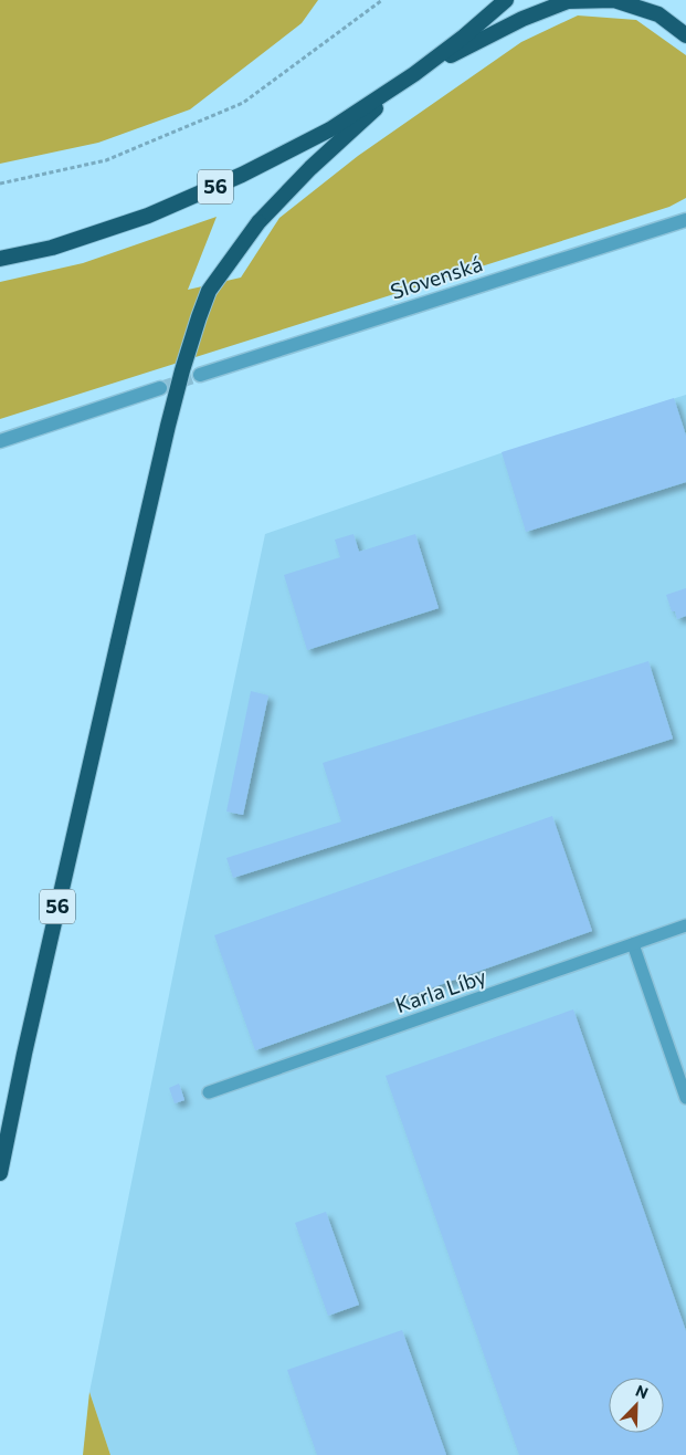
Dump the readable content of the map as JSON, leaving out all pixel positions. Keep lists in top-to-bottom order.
{
  "streets": {
    "highway": ["56"],
    "street": ["Slovenská"],
    "lane": ["Karla Líby"]
  },
  "north": "top right"
}
